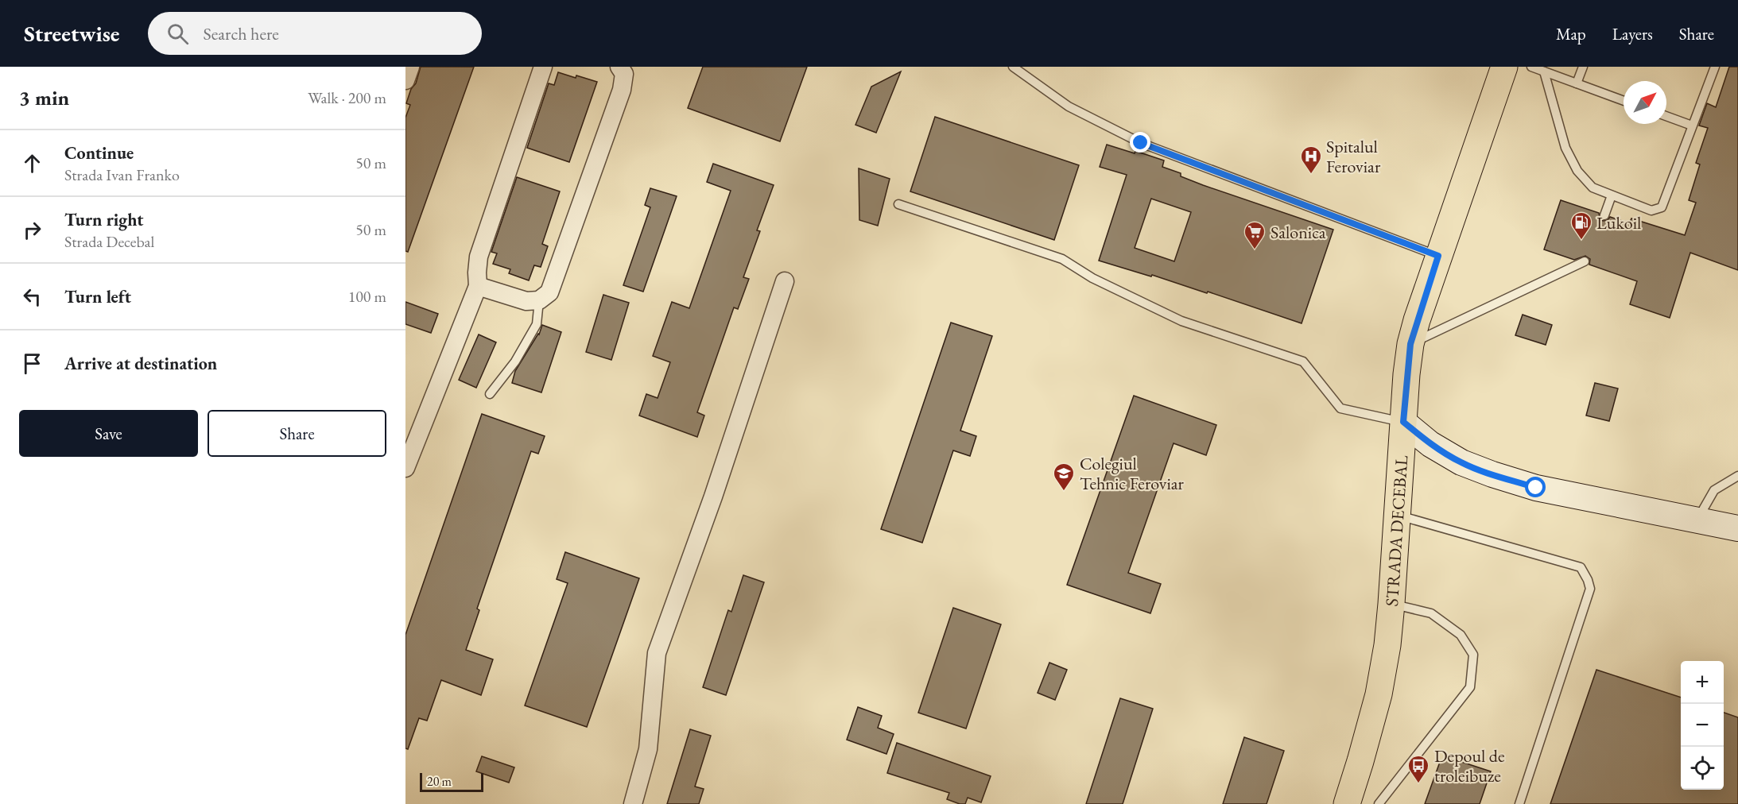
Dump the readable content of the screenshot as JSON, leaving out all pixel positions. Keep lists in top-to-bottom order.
{
  "streets": {
    "main road": ["STRADA DECEBAL"]
  },
  "places": {
    "hospital": ["Spitalul Feroviar"],
    "fuel station": ["Lukoil"],
    "supermarket": ["Salonica"],
    "school or university": ["Colegiul Tehnic Feroviar"],
    "bus stop": ["Depoul de troleibuze"]
  },
  "scale_bar": "20 m",
  "north": "top right",
  "page": {
    "header": "Streetwise",
    "search": "Search here",
    "nav": ["Map", "Layers", "Share"],
    "heading": ["3 min", "Walk · 200 m"],
    "list": [
      ["Continue", "Strada Ivan Franko", "50 m"],
      ["Turn right", "Strada Decebal", "50 m"],
      ["Turn left", "100 m"],
      "Arrive at destination"
    ],
    "buttons": ["Save", "Share"],
    "map_buttons": ["+", "−"],
    "scale": "20 m"
  }
}
